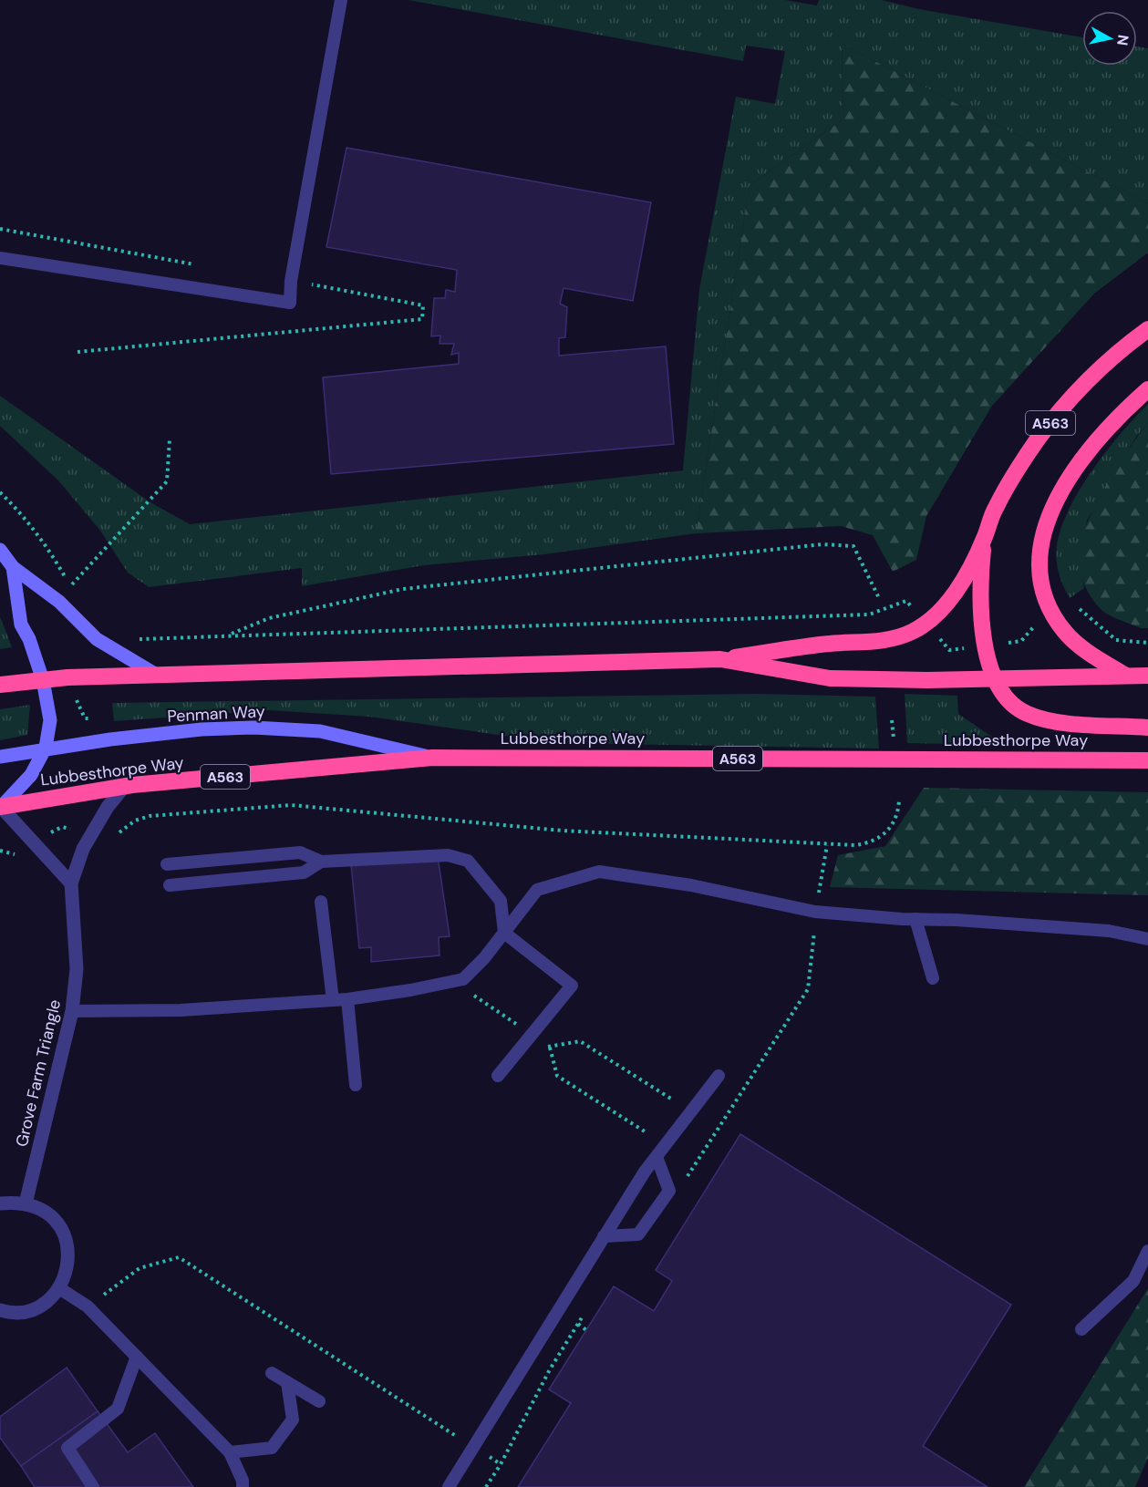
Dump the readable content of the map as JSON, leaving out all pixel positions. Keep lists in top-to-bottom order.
{
  "streets": {
    "highway": ["A563", "Lubbesthorpe Way"],
    "street": ["Penman Way", "Grove Farm Triangle"]
  },
  "crossings": [
    ["Penman Way", "Lubbesthorpe Way"],
    ["Lubbesthorpe Way", "Grove Farm Triangle"]
  ],
  "north": "right"
}
